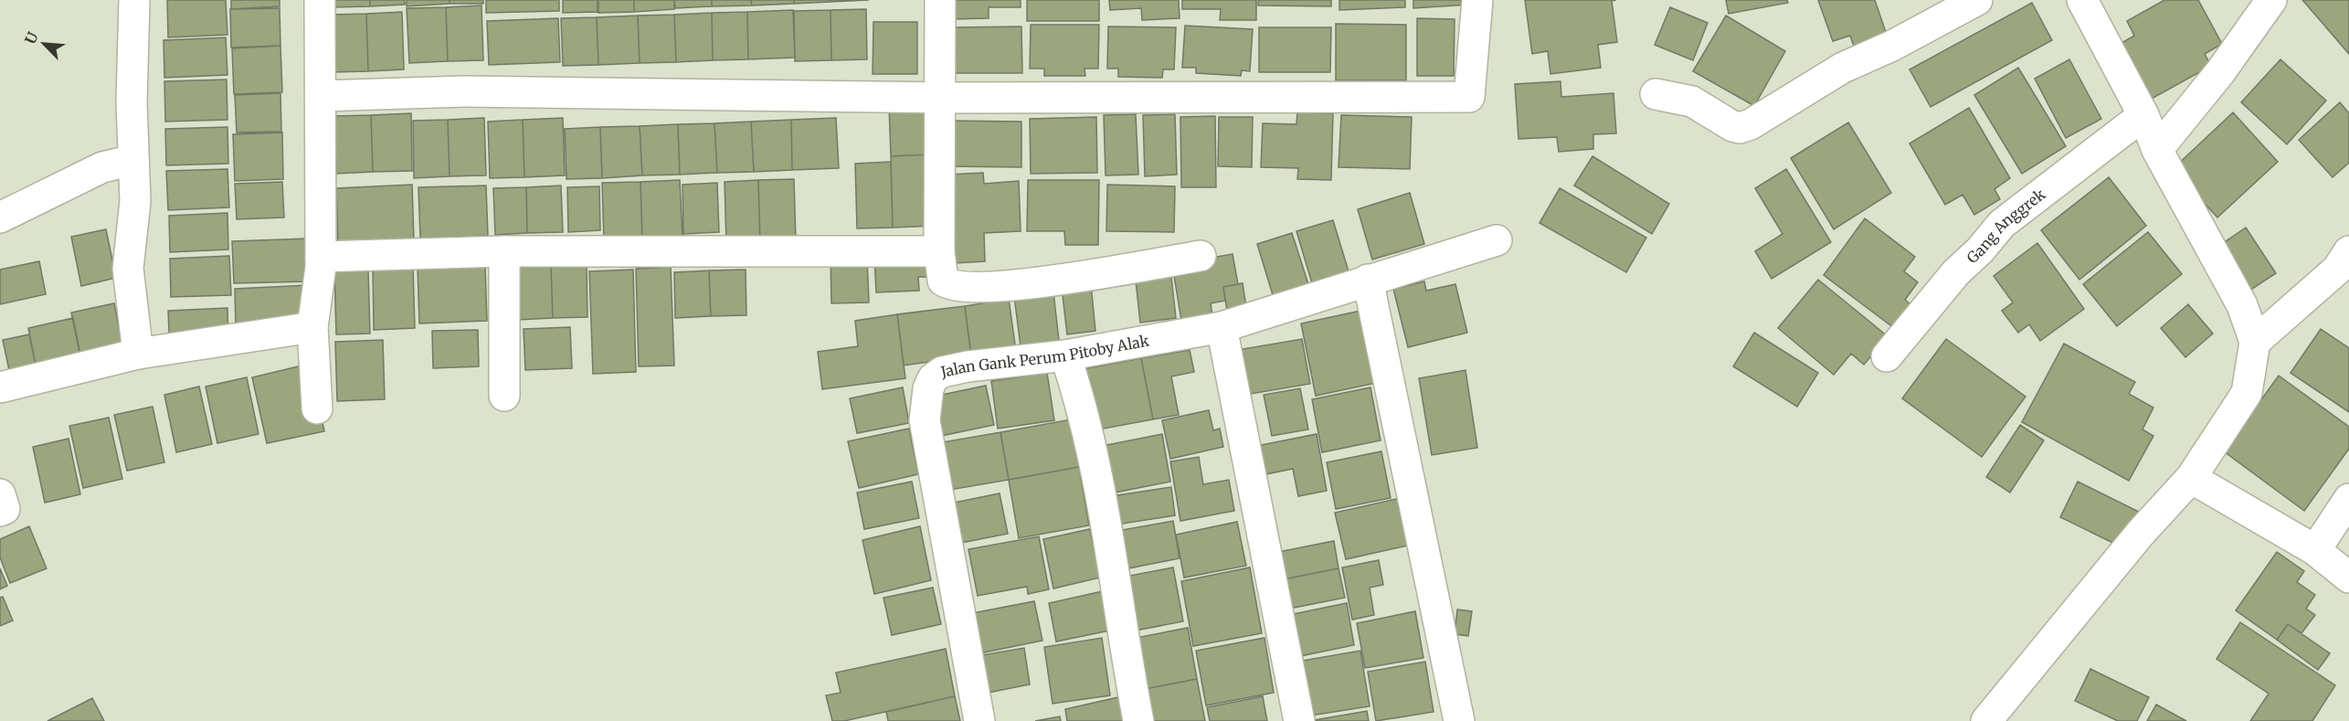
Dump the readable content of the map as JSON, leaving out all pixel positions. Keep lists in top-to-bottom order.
{
  "streets": {
    "street": ["Gang Anggrek", "Jalan Gank Perum Pitoby Alak"]
  },
  "north": "top left"
}
